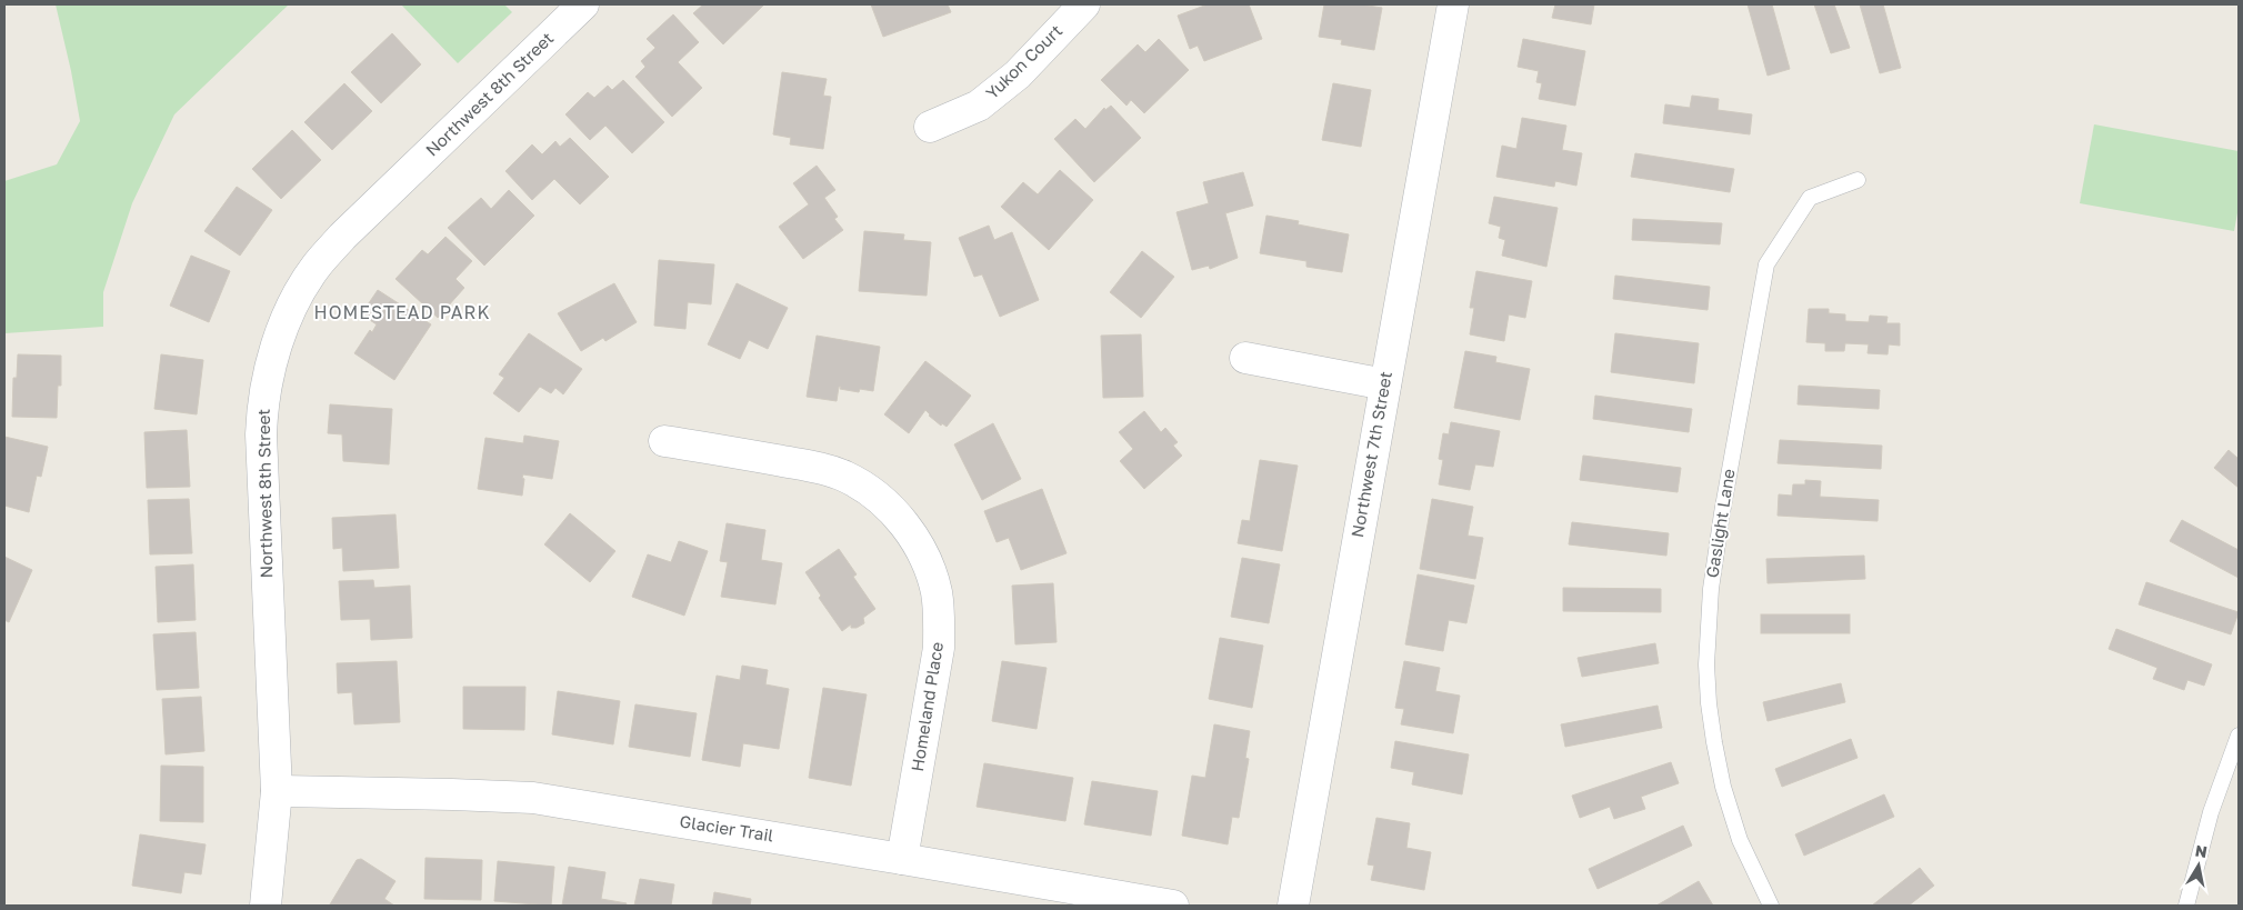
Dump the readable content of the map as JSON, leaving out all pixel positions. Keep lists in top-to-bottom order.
{
  "streets": {
    "street": [
      "Yukon Court",
      "Northwest 8th Street",
      "Northwest 7th Street",
      "Homeland Place",
      "Glacier Trail"
    ],
    "lane": ["Gaslight Lane"]
  },
  "crossings": [
    ["Northwest 8th Street", "Glacier Trail"],
    ["Homeland Place", "Glacier Trail"]
  ],
  "districts": ["HOMESTEAD PARK"],
  "north": "top"
}
